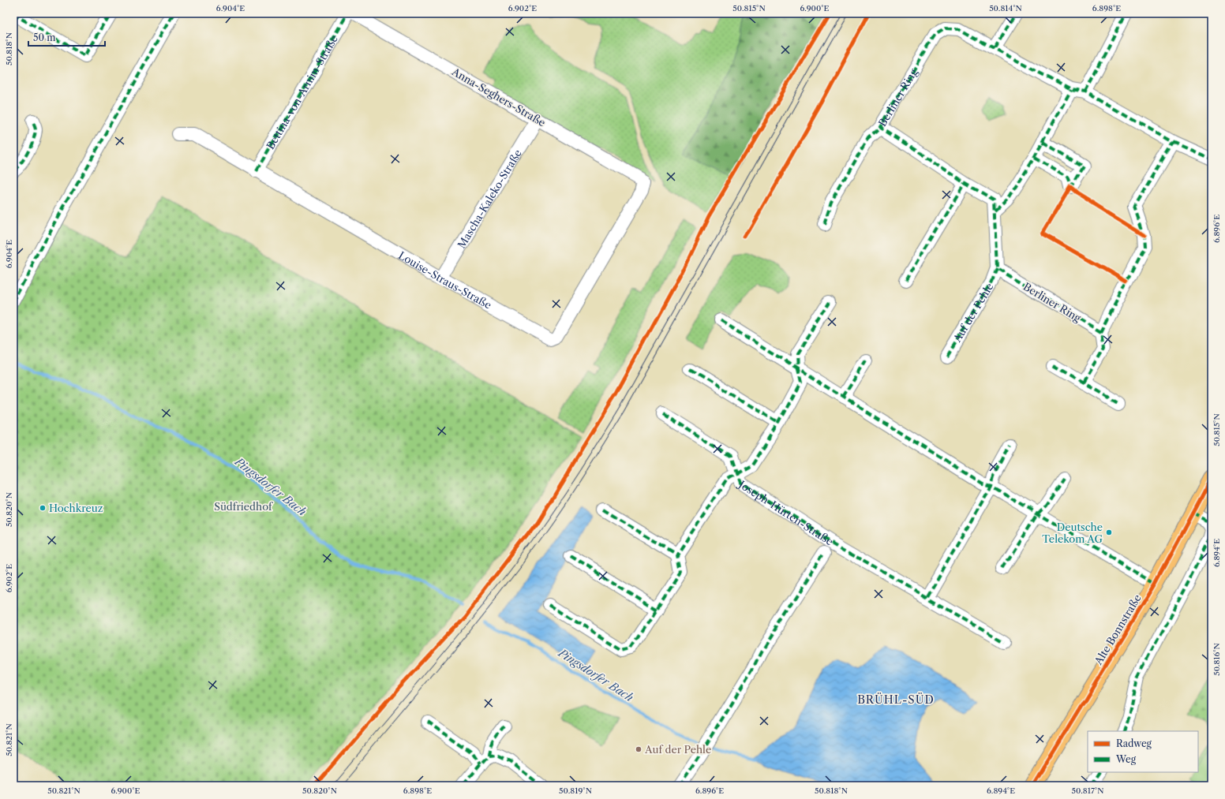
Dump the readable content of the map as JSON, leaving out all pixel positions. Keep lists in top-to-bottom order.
{
  "streets": {
    "main road": ["Alte Bonnstraße"],
    "street": [
      "Bettina-von-Arnim-Straße",
      "Anna-Seghers-Straße",
      "Berliner Ring",
      "Mascha-Kaleko-Straße",
      "Louise-Straus-Straße",
      "Auf der Pehle",
      "Joseph-Hürten-Straße"
    ]
  },
  "crossings": [
    ["Bettina-von-Arnim-Straße", "Louise-Straus-Straße"],
    ["Anna-Seghers-Straße", "Mascha-Kaleko-Straße"],
    ["Anna-Seghers-Straße", "Louise-Straus-Straße"],
    ["Berliner Ring", "Auf der Pehle"],
    ["Mascha-Kaleko-Straße", "Louise-Straus-Straße"]
  ],
  "districts": ["BRÜHL-SÜD"],
  "water": ["Pingsdorfer Bach"],
  "parks": ["Südfriedhof"],
  "places": ["Hochkreuz", "Deutsche Telekom AG", "Auf der Pehle"],
  "legend": ["Radweg", "Weg"],
  "scale_bar": "50 m",
  "coordinates": [
    "6.904°E",
    "6.902°E",
    "50.815°N",
    "6.900°E",
    "50.814°N",
    "6.898°E",
    "50.818°N",
    "6.896°E",
    "50.820°N",
    "6.894°E",
    "50.816°N",
    "50.821°N",
    "50.819°N",
    "50.817°N"
  ]
}
